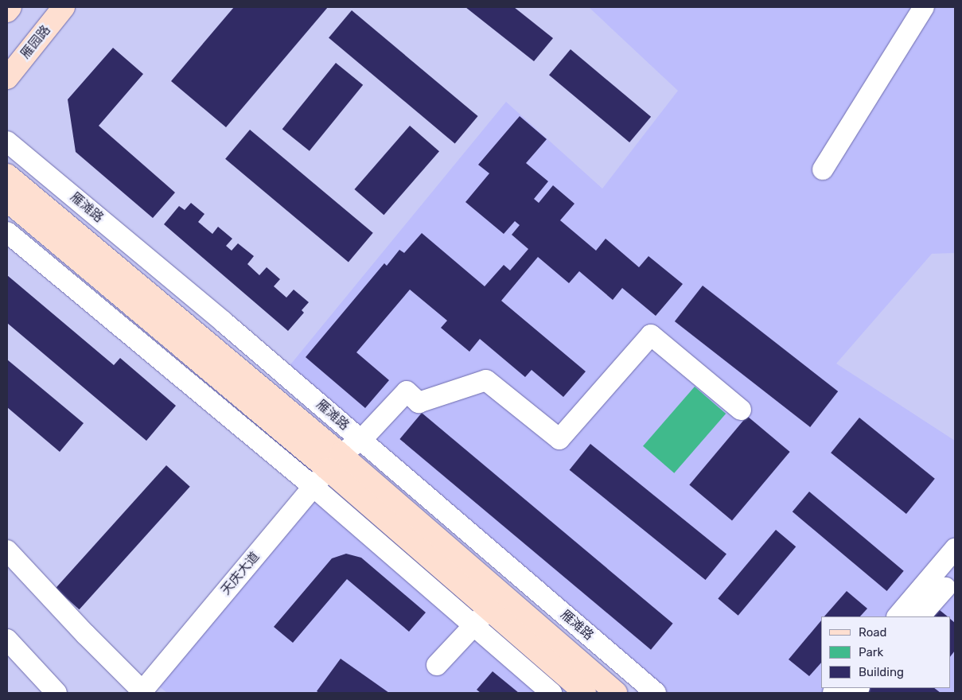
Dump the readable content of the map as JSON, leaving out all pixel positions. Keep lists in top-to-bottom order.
{
  "streets": {
    "main road": ["雁园路", "雁滩路"],
    "street": ["天庆大道"]
  },
  "crossings": [
    ["雁滩路", "天庆大道"]
  ],
  "legend": ["Road", "Park", "Building"]
}
